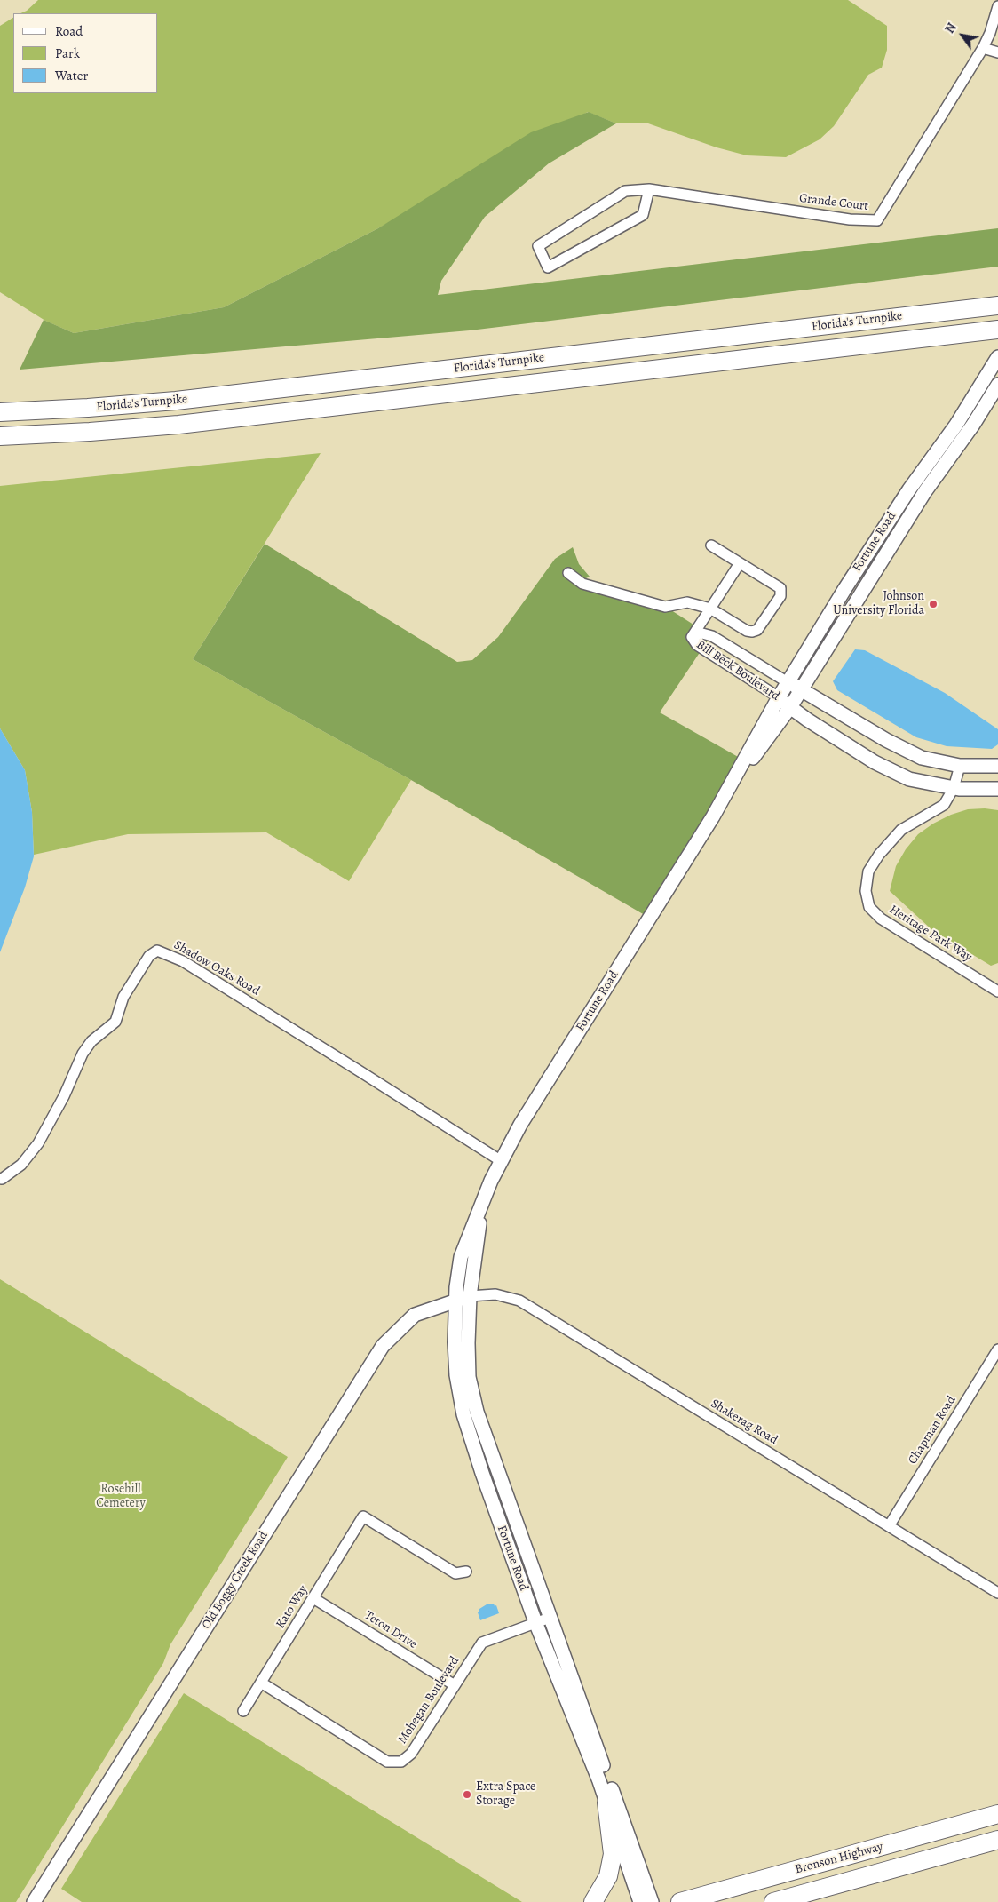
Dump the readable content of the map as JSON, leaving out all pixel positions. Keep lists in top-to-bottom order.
{
  "streets": {
    "highway": ["Florida's Turnpike", "Bronson Highway"],
    "main road": ["Fortune Road", "Bill Beck Boulevard", "Old Boggy Creek Road"],
    "street": [
      "Grande Court",
      "Heritage Park Way",
      "Shadow Oaks Road",
      "Shakerag Road",
      "Chapman Road",
      "Kato Way",
      "Teton Drive",
      "Mohegan Boulevard"
    ]
  },
  "crossings": [
    ["Fortune Road", "Bill Beck Boulevard"],
    ["Fortune Road", "Shadow Oaks Road"],
    ["Fortune Road", "Shakerag Road"],
    ["Fortune Road", "Old Boggy Creek Road"],
    ["Fortune Road", "Mohegan Boulevard"],
    ["Bill Beck Boulevard", "Heritage Park Way"],
    ["Shakerag Road", "Chapman Road"],
    ["Shakerag Road", "Old Boggy Creek Road"],
    ["Kato Way", "Teton Drive"],
    ["Kato Way", "Mohegan Boulevard"],
    ["Teton Drive", "Mohegan Boulevard"]
  ],
  "parks": ["Rosehill Cemetery"],
  "places": ["Johnson University Florida", "Extra Space Storage"],
  "legend": ["Road", "Park", "Water"],
  "north": "top left"
}
